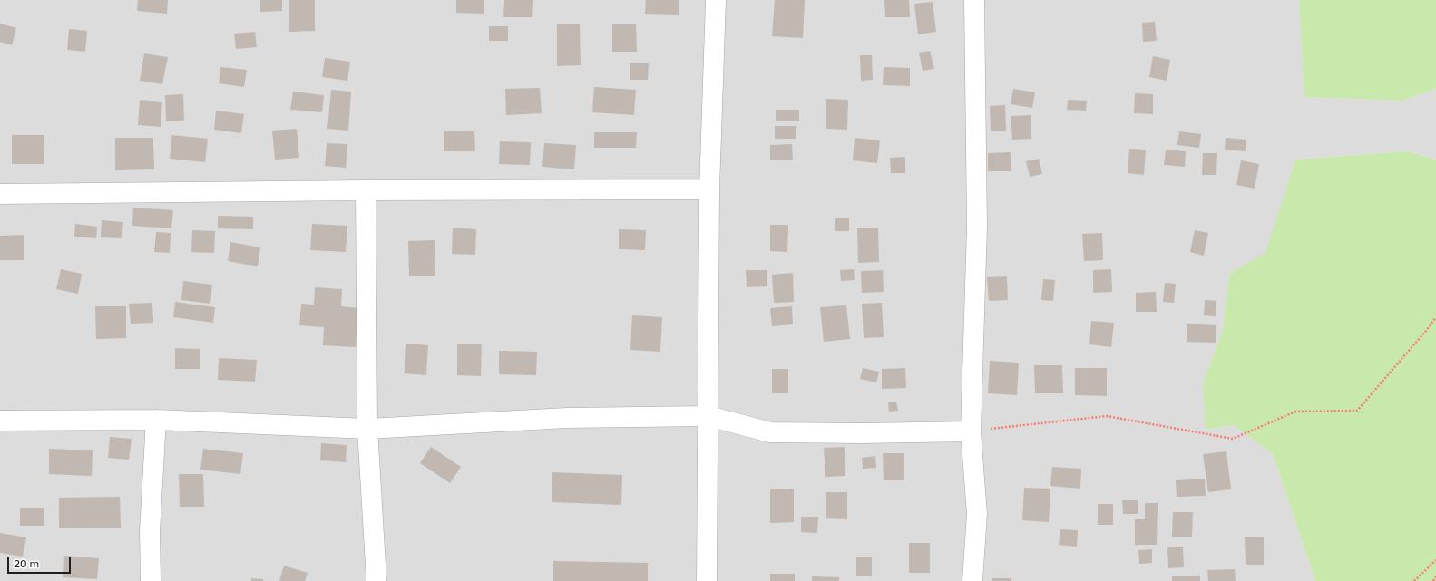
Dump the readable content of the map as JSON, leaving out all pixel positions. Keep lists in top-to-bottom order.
{
  "scale_bar": "20 m"
}
